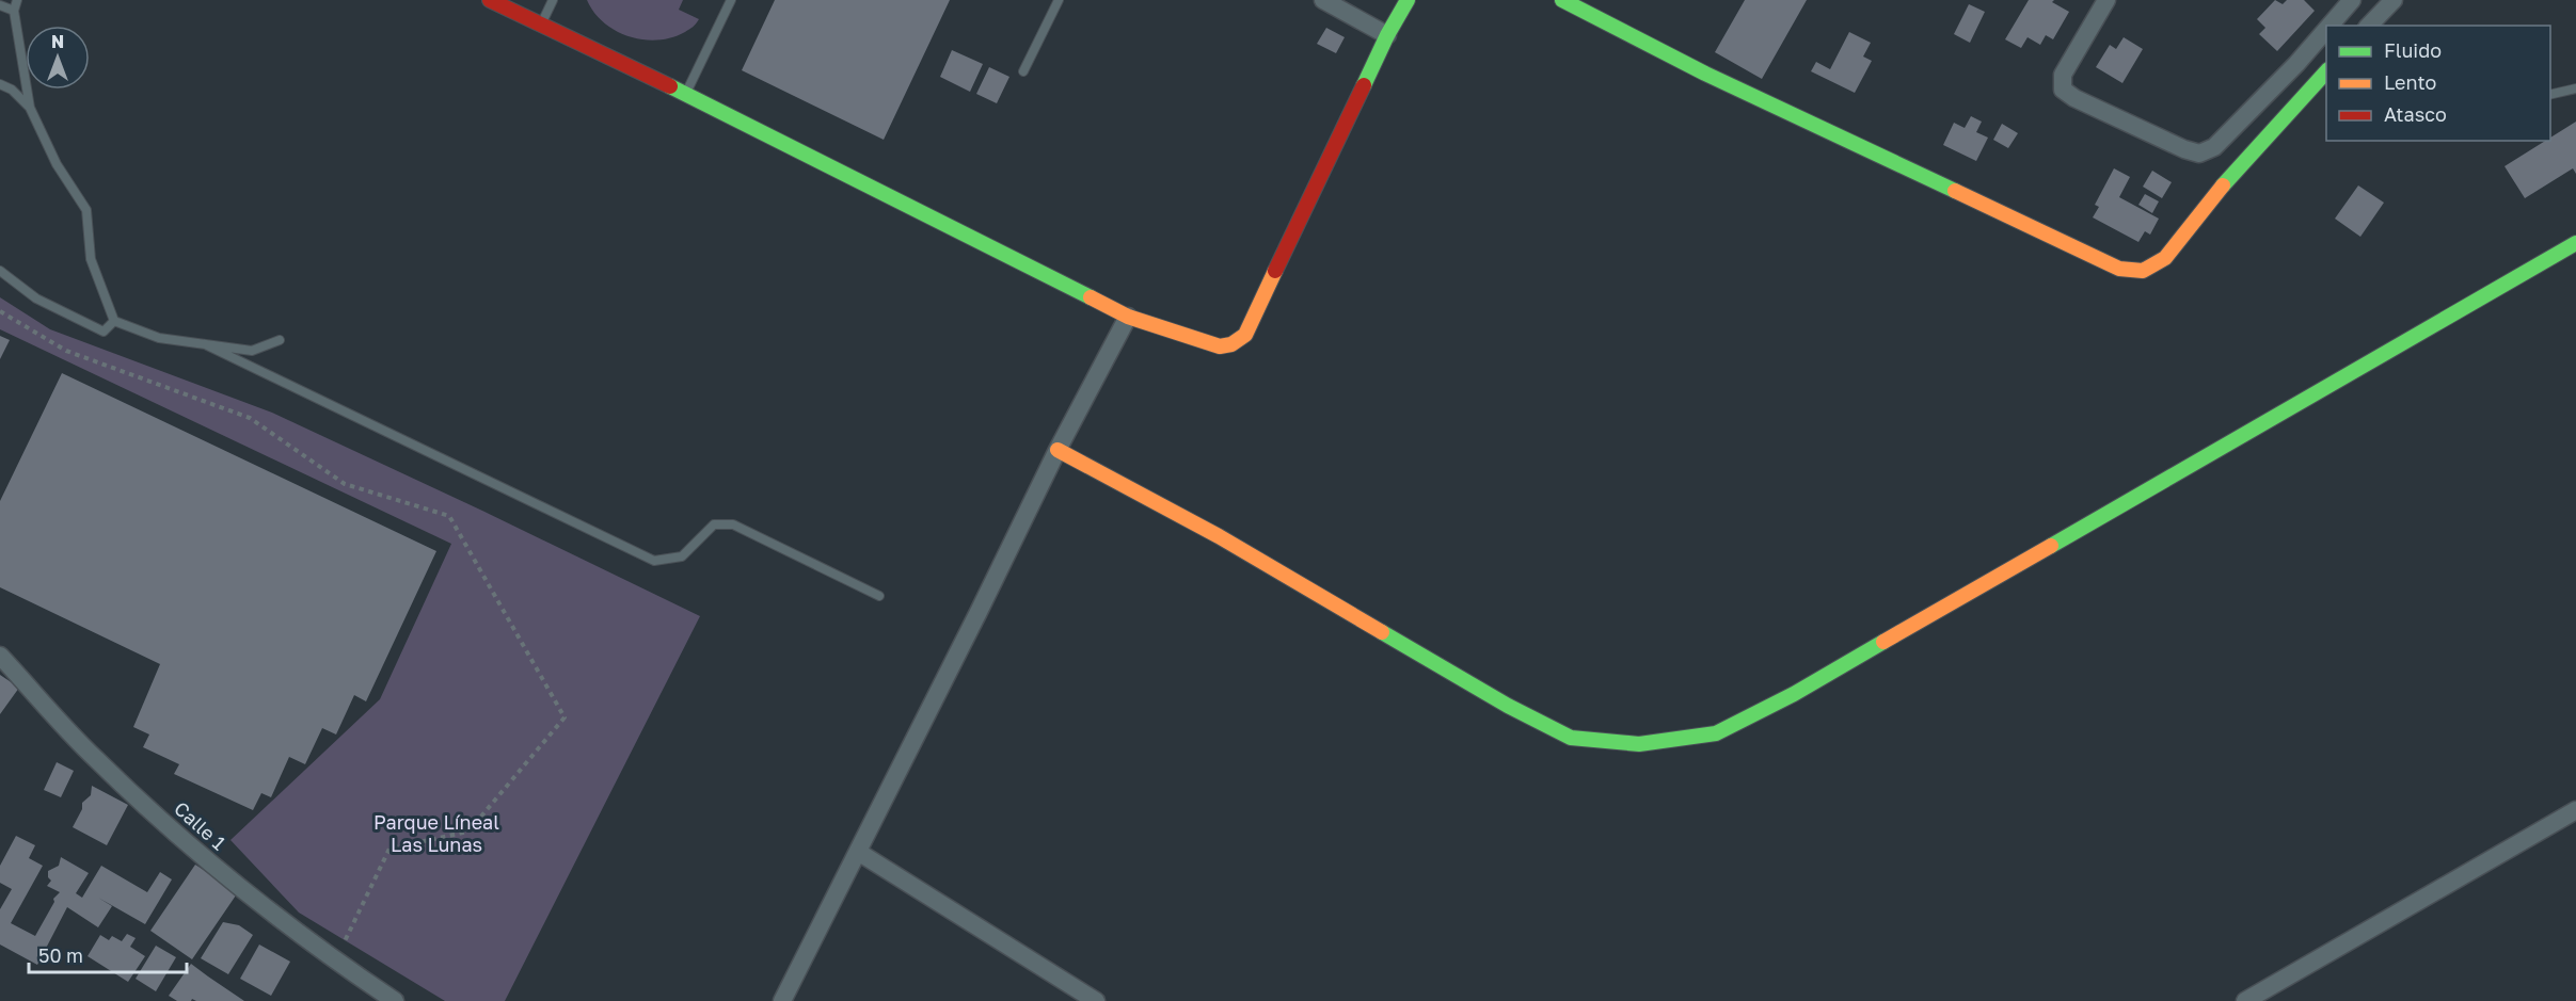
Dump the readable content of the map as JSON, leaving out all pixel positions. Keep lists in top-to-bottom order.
{
  "streets": {
    "street": ["Calle 1"]
  },
  "parks": ["Parque Líneal Las Lunas"],
  "legend": ["Fluido", "Lento", "Atasco"],
  "scale_bar": "50 m",
  "north": "top"
}
